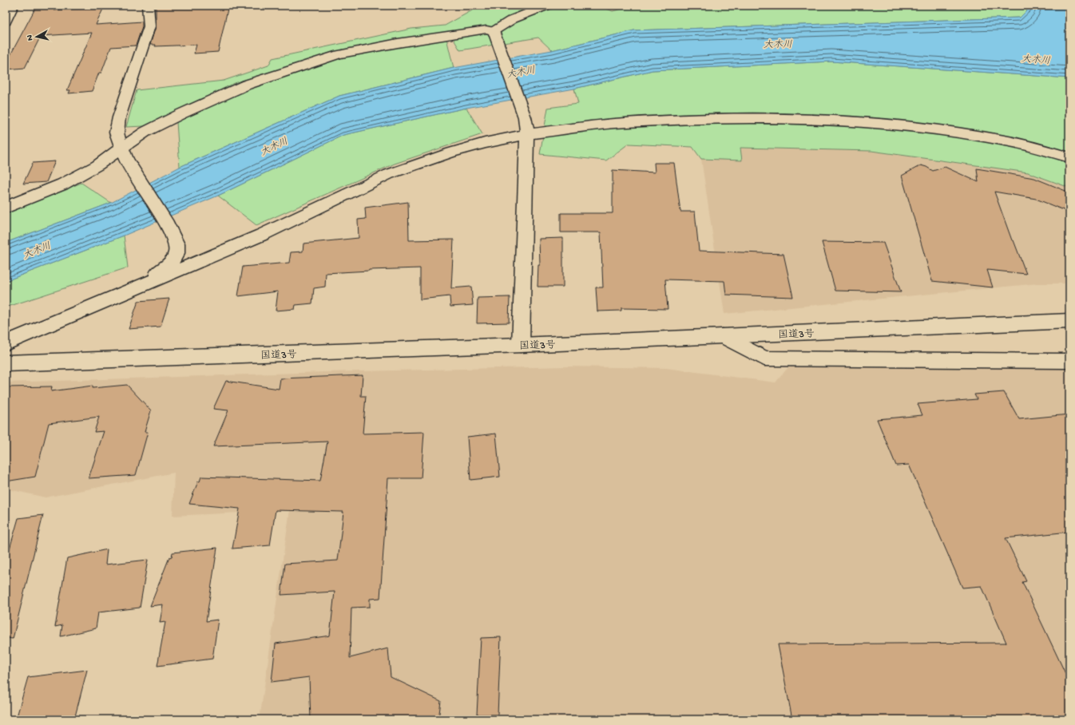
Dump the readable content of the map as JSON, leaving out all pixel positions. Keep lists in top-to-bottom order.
{
  "streets": {
    "main road": ["国道3号"]
  },
  "water": ["大木川"],
  "north": "left"
}
